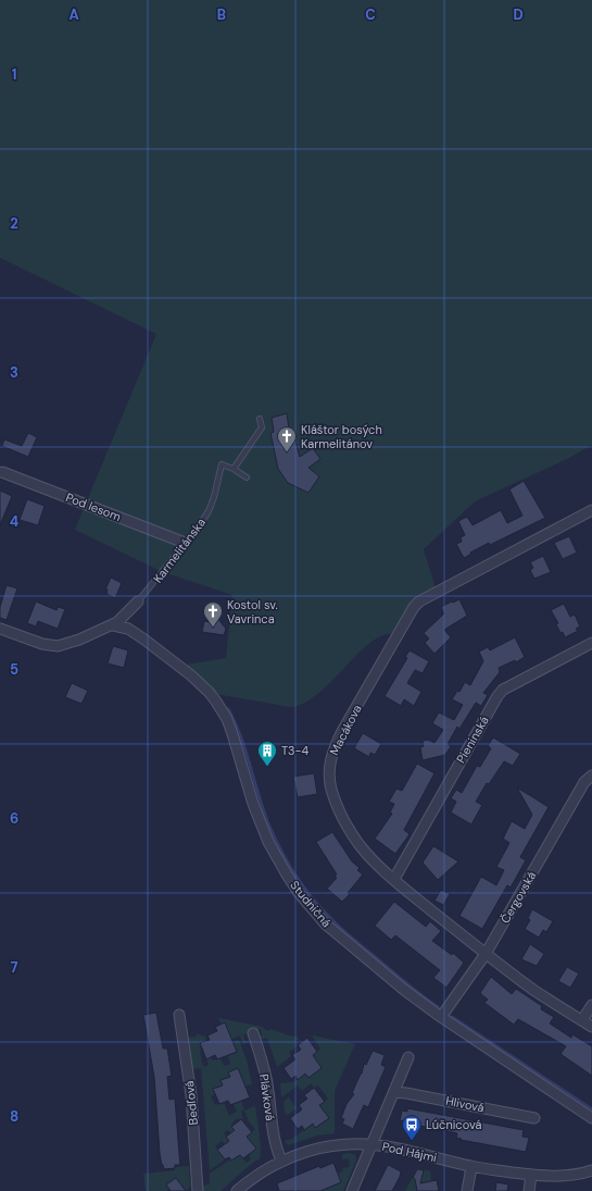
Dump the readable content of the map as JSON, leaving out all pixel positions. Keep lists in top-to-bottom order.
{
  "streets": {
    "street": [
      "Pod lesom",
      "Macákova",
      "Pieninská",
      "Čergovská",
      "Studničná",
      "Plávková",
      "Bedľová",
      "Hlivová",
      "Pod Hájmi"
    ],
    "lane": ["Karmelitánska"]
  },
  "crossings": [
    ["Pod lesom", "Karmelitánska"],
    ["Macákova", "Pieninská"],
    ["Macákova", "Čergovská"],
    ["Čergovská", "Studničná"],
    ["Plávková", "Pod Hájmi"]
  ],
  "places": {
    "church": ["Kláštor bosých Karmelitánov", "Kostol sv. Vavrinca"],
    "building": ["T3-4"],
    "bus stop": ["Lúčnicová"]
  },
  "grid": {
    "columns": [
      "A",
      "B",
      "C",
      "D"
    ],
    "rows": [
      "1",
      "2",
      "3",
      "4",
      "5",
      "6",
      "7",
      "8"
    ]
  }
}
